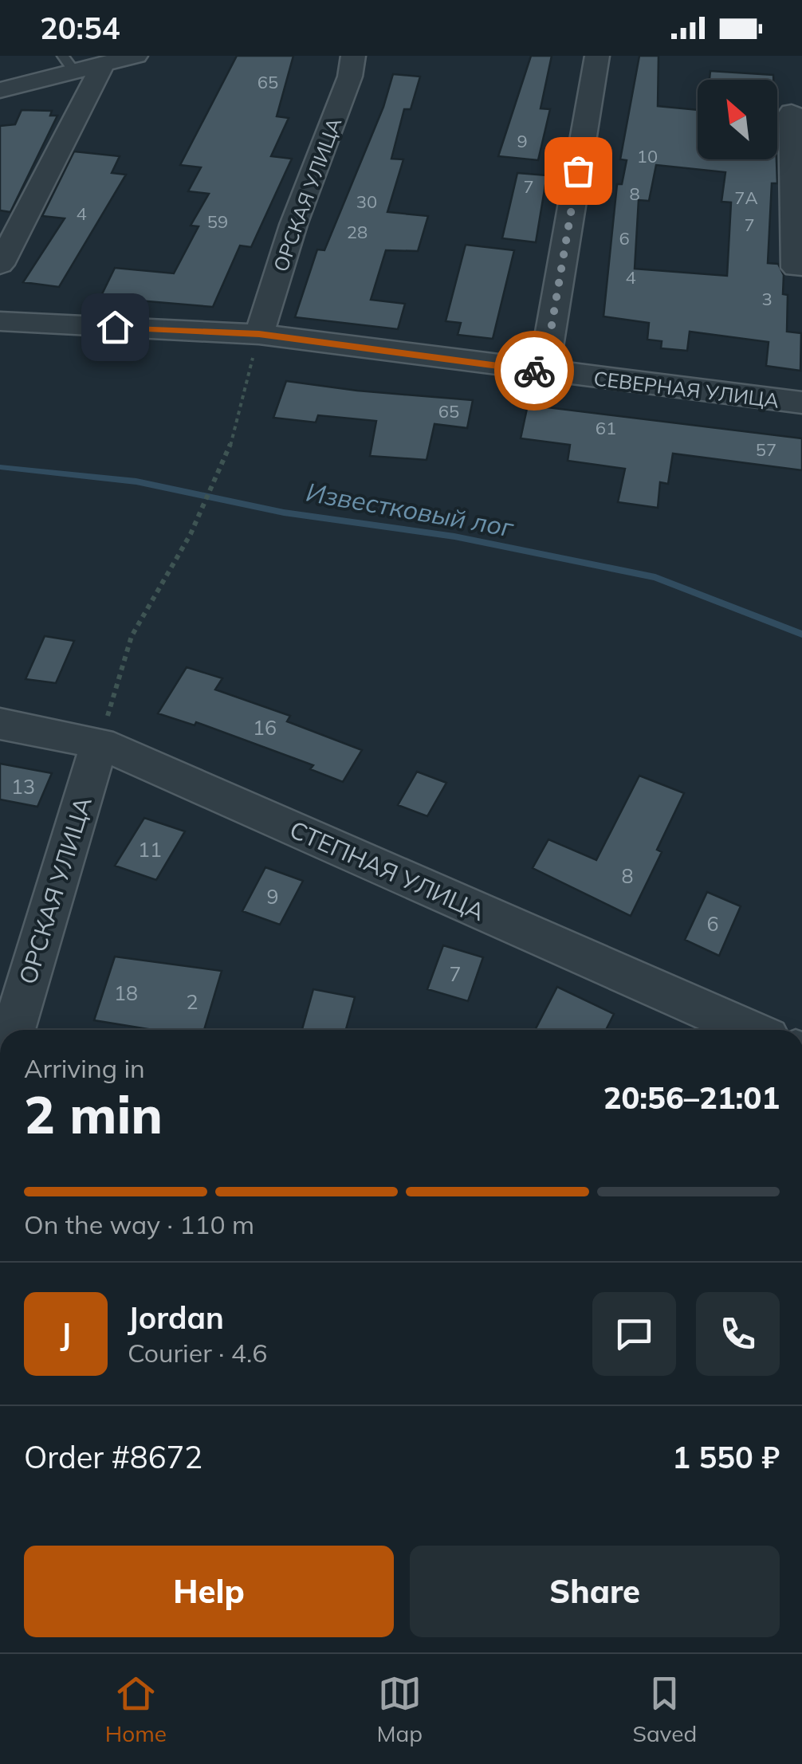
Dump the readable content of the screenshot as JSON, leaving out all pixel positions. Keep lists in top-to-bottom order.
{
  "streets": {
    "street": ["ОРСКАЯ УЛИЦА", "СЕВЕРНАЯ УЛИЦА", "СТЕПНАЯ УЛИЦА"]
  },
  "crossings": [
    ["ОРСКАЯ УЛИЦА", "СЕВЕРНАЯ УЛИЦА"],
    ["ОРСКАЯ УЛИЦА", "СТЕПНАЯ УЛИЦА"]
  ],
  "water": ["Известковый лог"],
  "house_numbers": [
    "65",
    "9",
    "10",
    "7",
    "8",
    "7А",
    "30",
    "4",
    "59",
    "7",
    "28",
    "6",
    "4",
    "3",
    "65",
    "61",
    "57",
    "16",
    "13",
    "11",
    "8",
    "9",
    "6",
    "7",
    "18",
    "2"
  ],
  "north": "top left",
  "page": {
    "status": "20:54",
    "heading": ["2 min", "Arriving in", "20:56–21:01"],
    "panel": [
      "Jordan",
      "Courier · 4.6",
      "Order #8672",
      "1 550 ₽"
    ],
    "bar": "On the way · 110 m",
    "round": "J",
    "buttons": ["Help", "Share"],
    "tabs": ["Home", "Map", "Saved"]
  }
}
